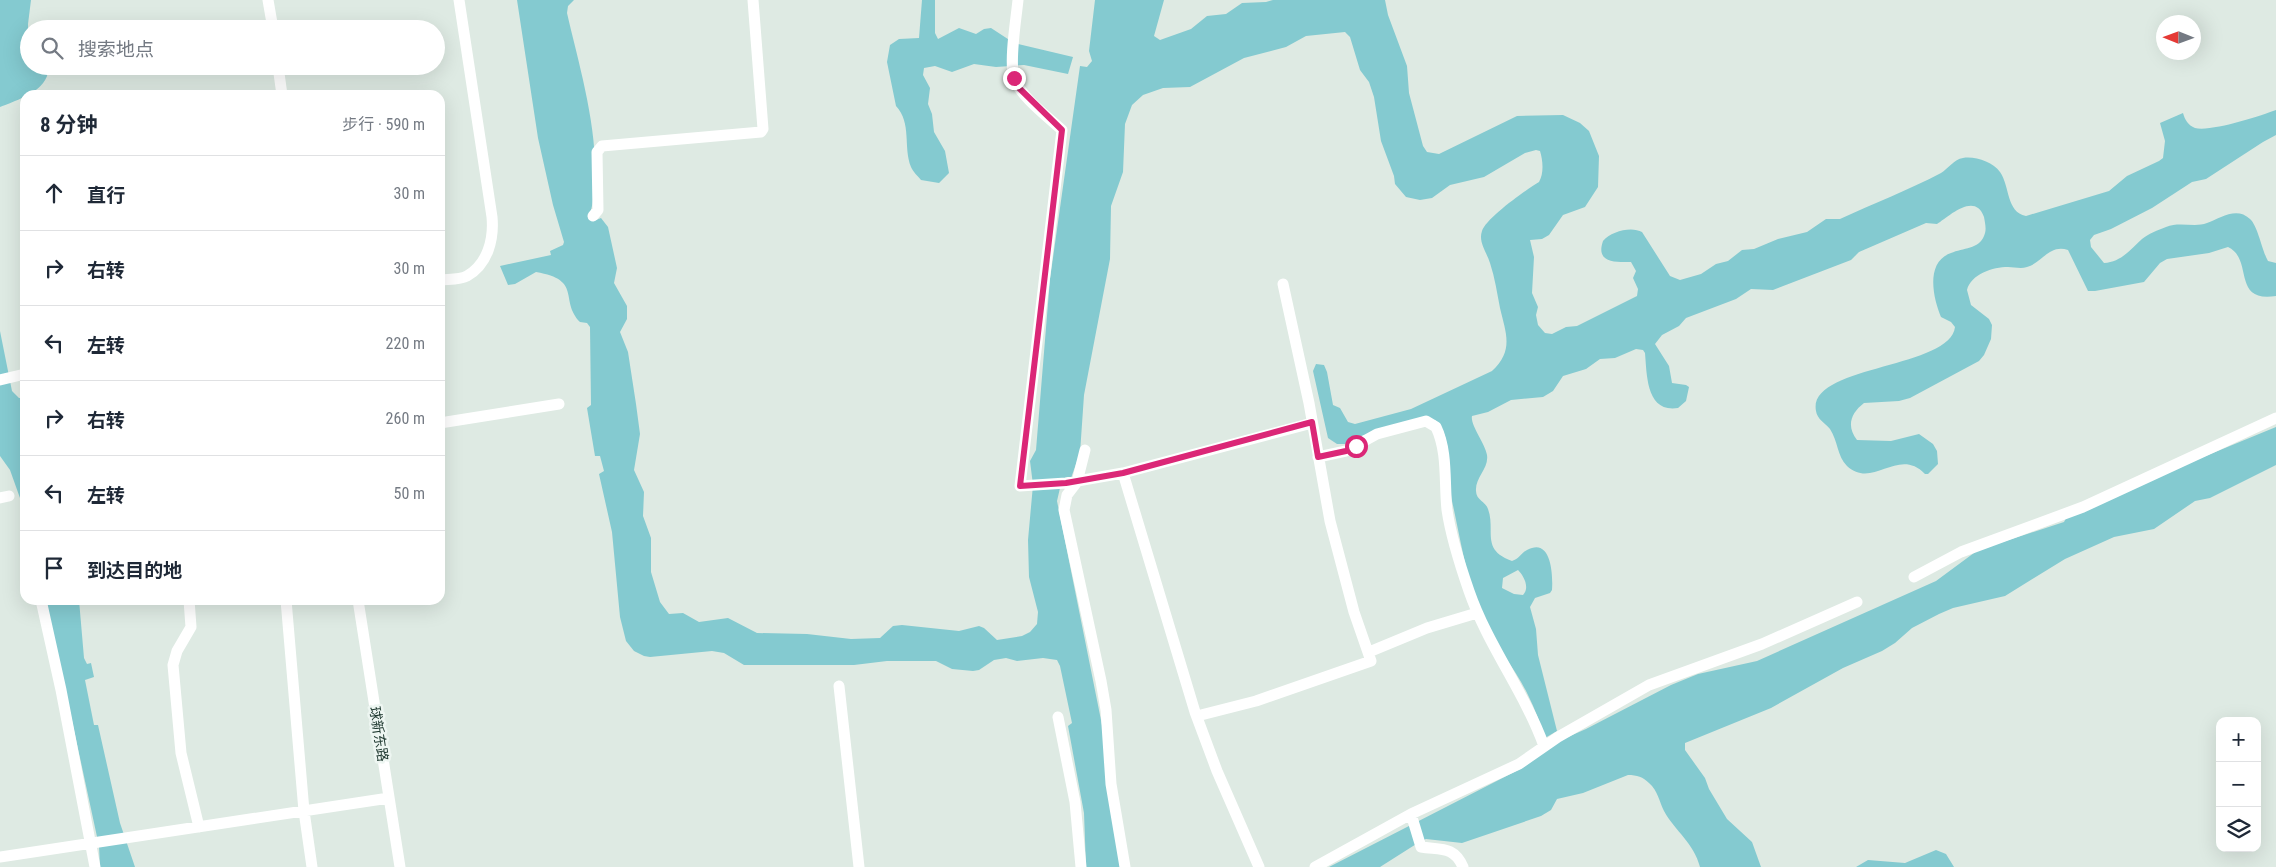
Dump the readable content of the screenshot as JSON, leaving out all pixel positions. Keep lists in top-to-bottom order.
{
  "streets": {
    "street": ["球新东路"]
  },
  "north": "left",
  "page": {
    "search": "搜索地点",
    "heading": ["8 分钟", "步行 · 590 m"],
    "list": [
      ["直行", "30 m"],
      ["右转", "30 m"],
      ["左转", "220 m"],
      ["右转", "260 m"],
      ["左转", "50 m"],
      "到达目的地"
    ],
    "map_buttons": ["+", "−"]
  }
}
